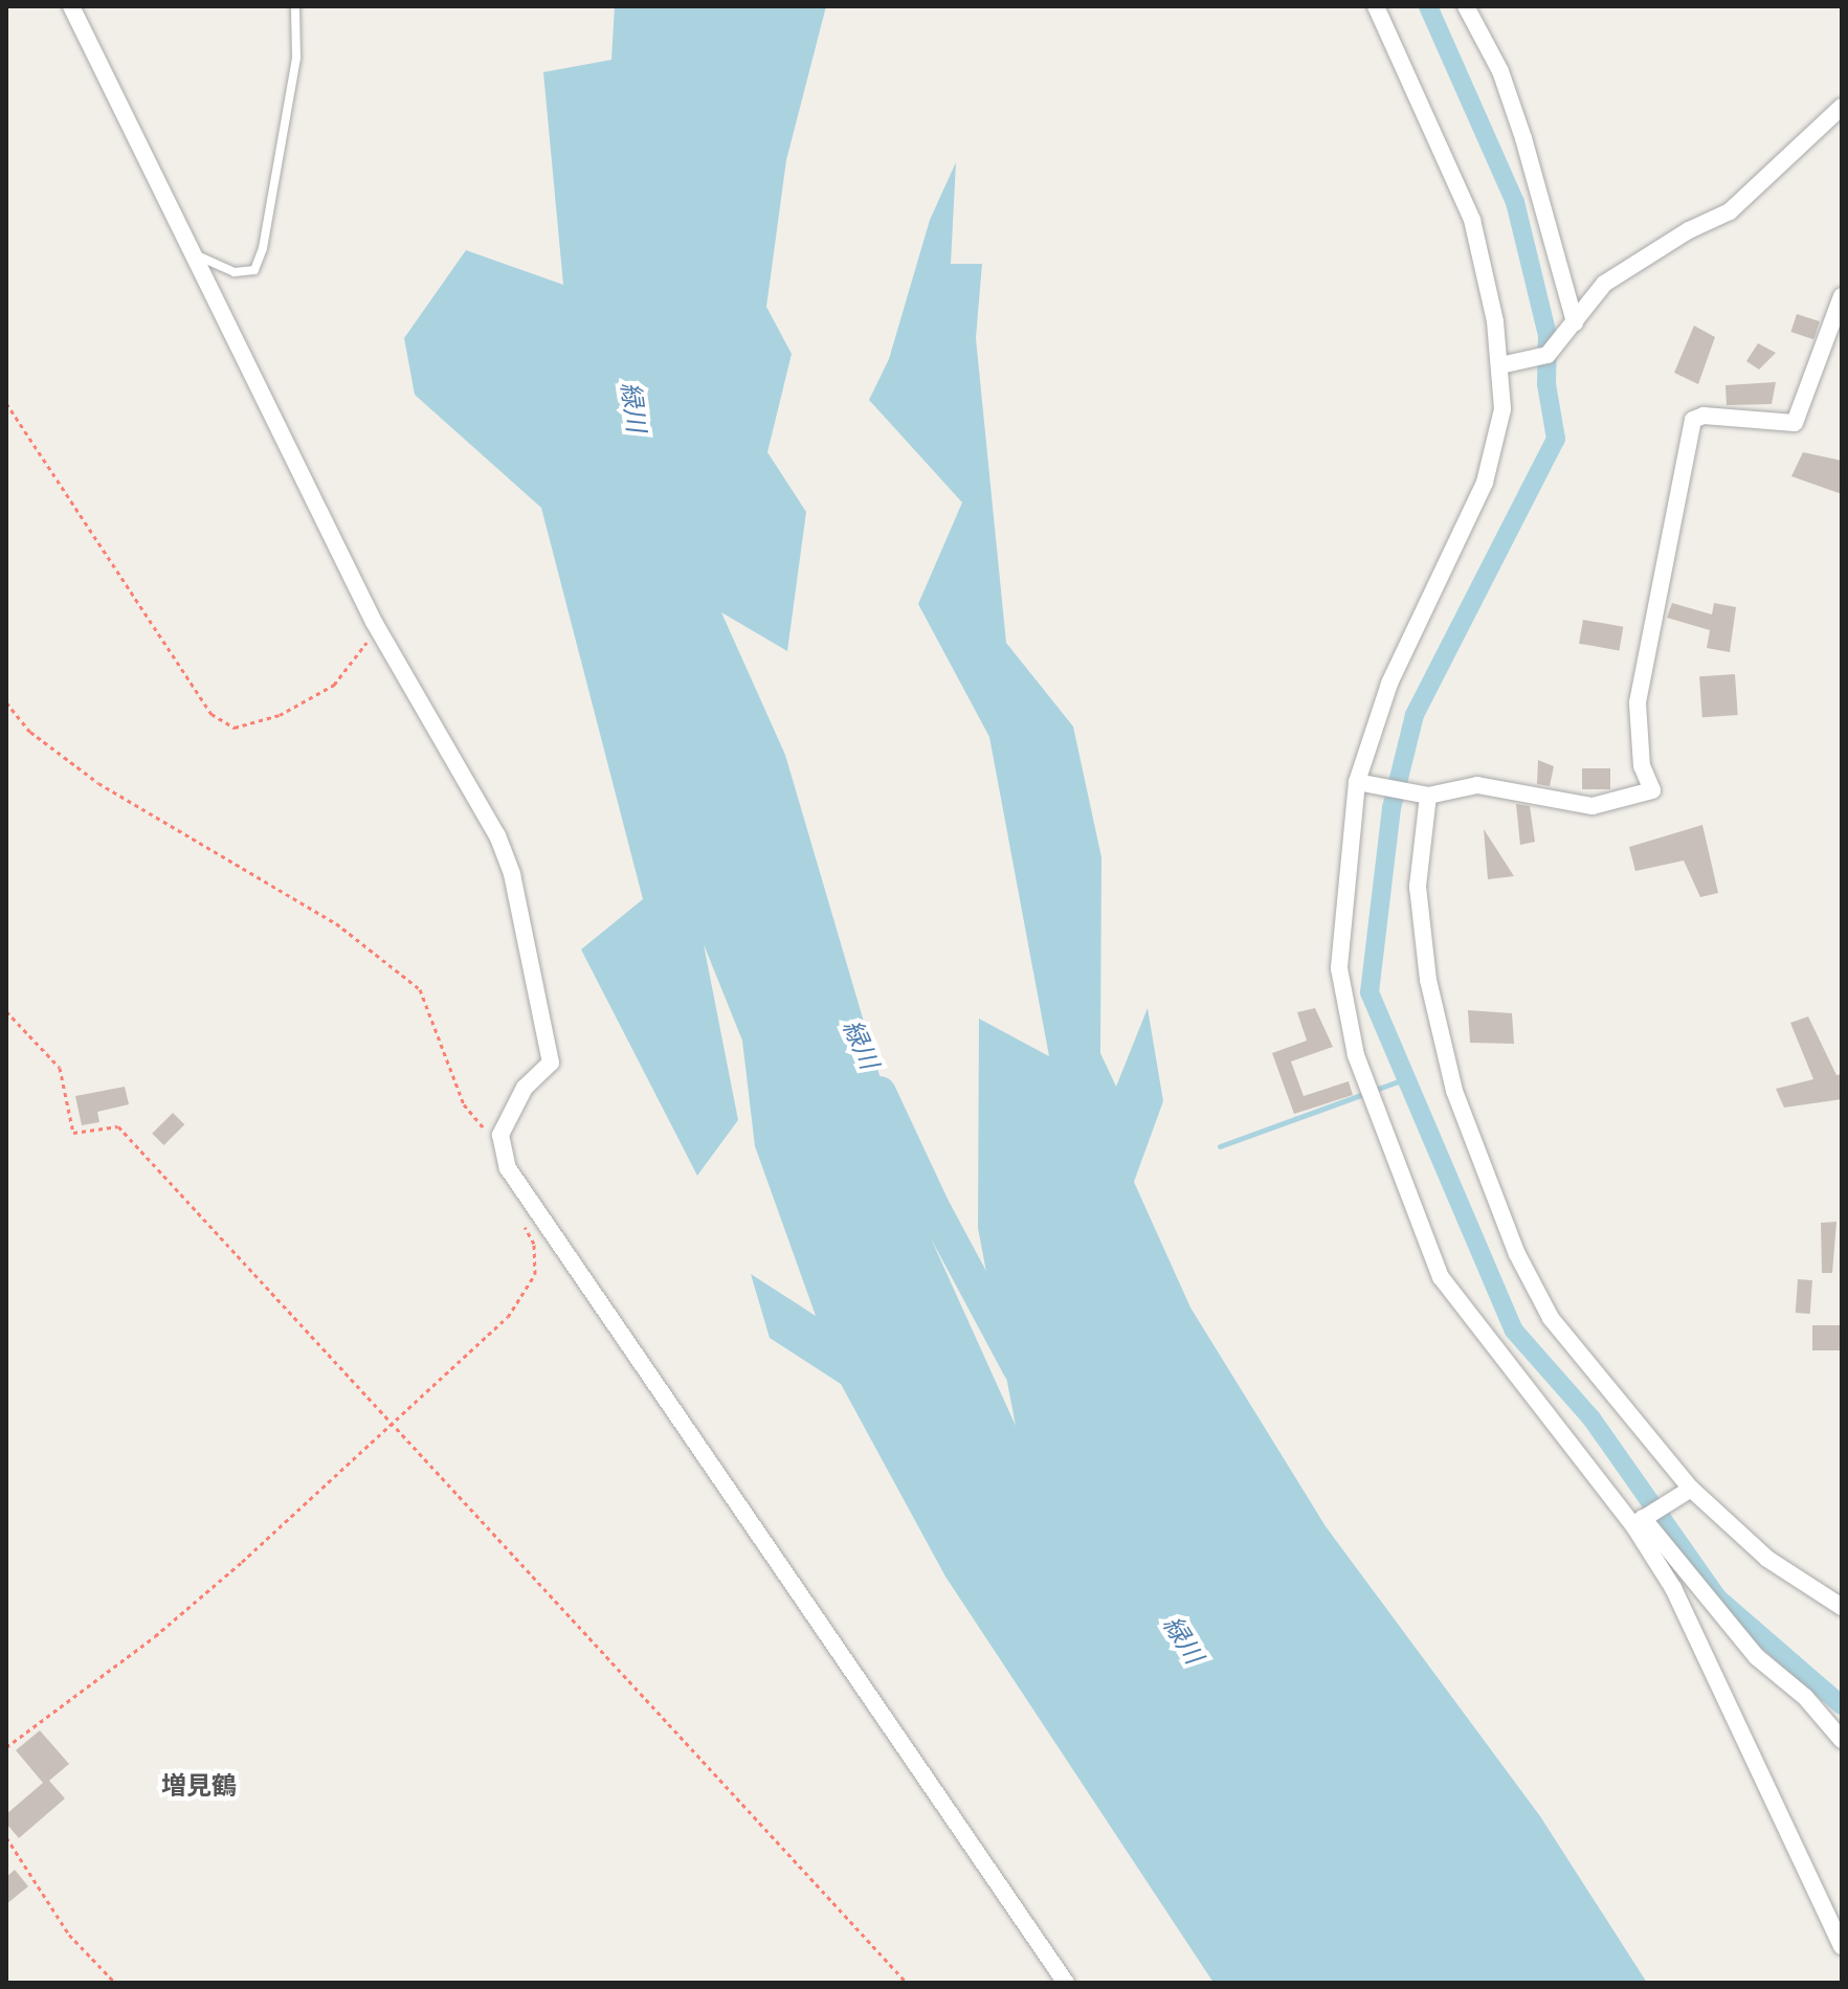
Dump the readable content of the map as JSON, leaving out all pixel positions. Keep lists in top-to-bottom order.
{
  "districts": ["増見鶴"],
  "water": ["緑川"]
}
